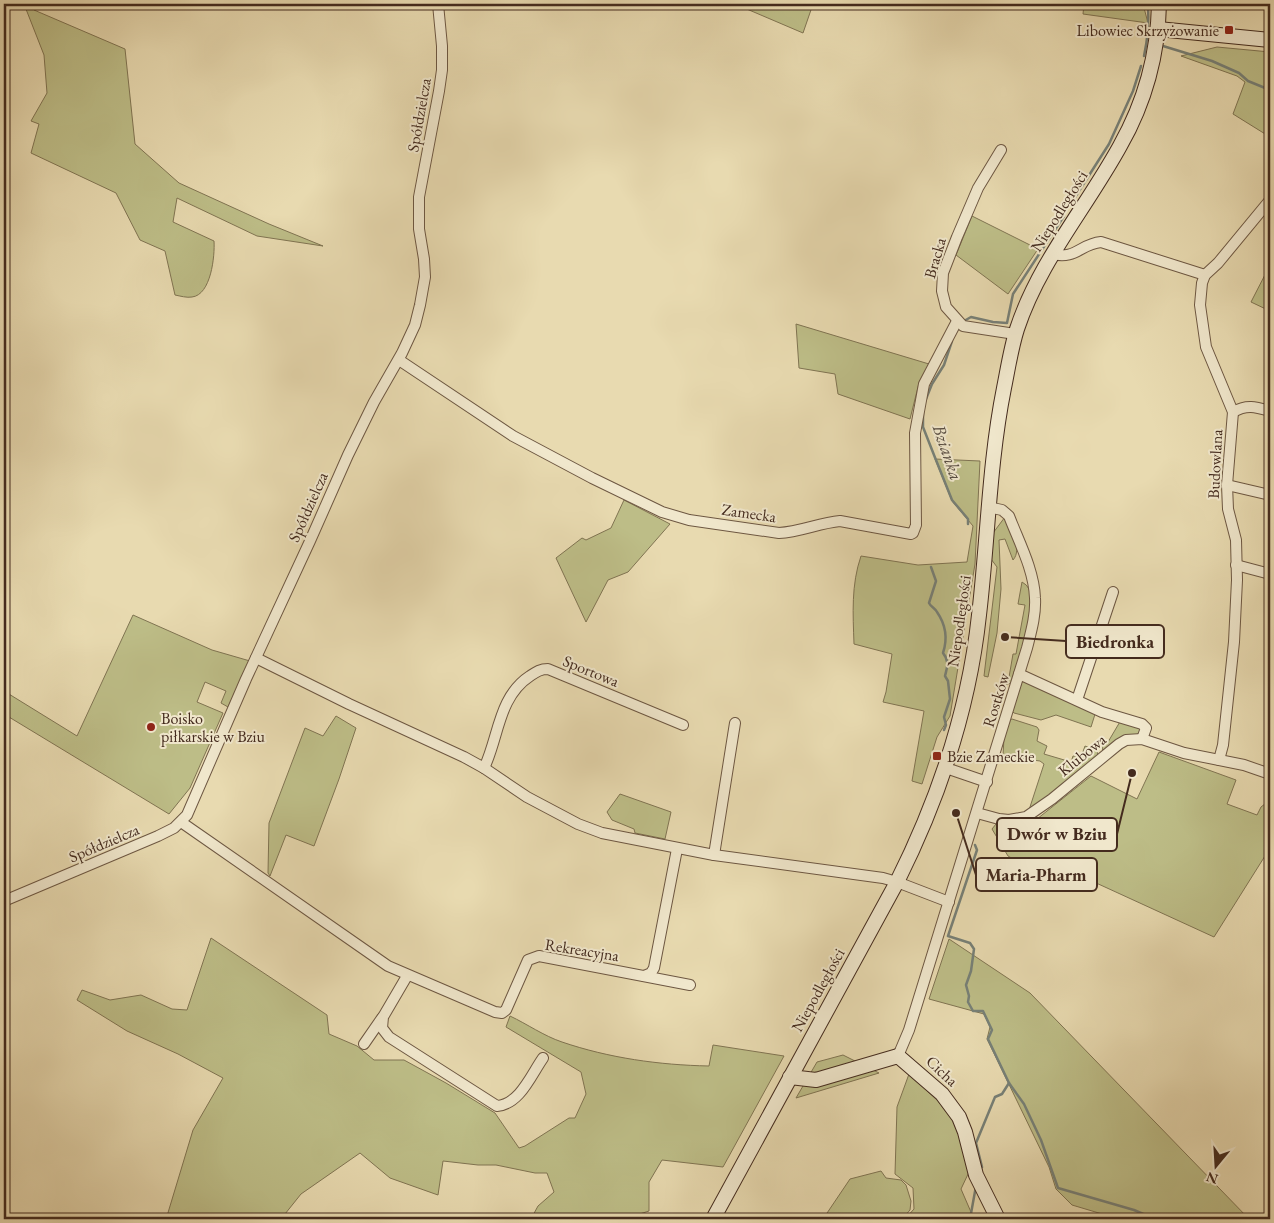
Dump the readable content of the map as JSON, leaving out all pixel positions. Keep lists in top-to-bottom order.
{
  "streets": {
    "street": [
      "Spółdzielcza",
      "Niepodległości",
      "Bracka",
      "Budowlana",
      "Zamecka",
      "Sportowa",
      "Rostków",
      "Klubowa",
      "Rekreacyjna",
      "Cicha"
    ]
  },
  "crossings": [
    ["Spółdzielcza", "Zamecka"],
    ["Spółdzielcza", "Rekreacyjna"],
    ["Niepodległości", "Rostków"],
    ["Bracka", "Zamecka"],
    ["Budowlana", "Klubowa"],
    ["Rostków", "Klubowa"],
    ["Rostków", "Cicha"]
  ],
  "water": ["Bzianka"],
  "places": {
    "transit": ["Libowiec Skrzyżowanie", "Bzie Zameckie"],
    "other": [
      "Biedronka",
      "Boisko piłkarskie w Bziu",
      "Dwór w Bziu",
      "Maria-Pharm"
    ]
  },
  "north": "bottom"
}
